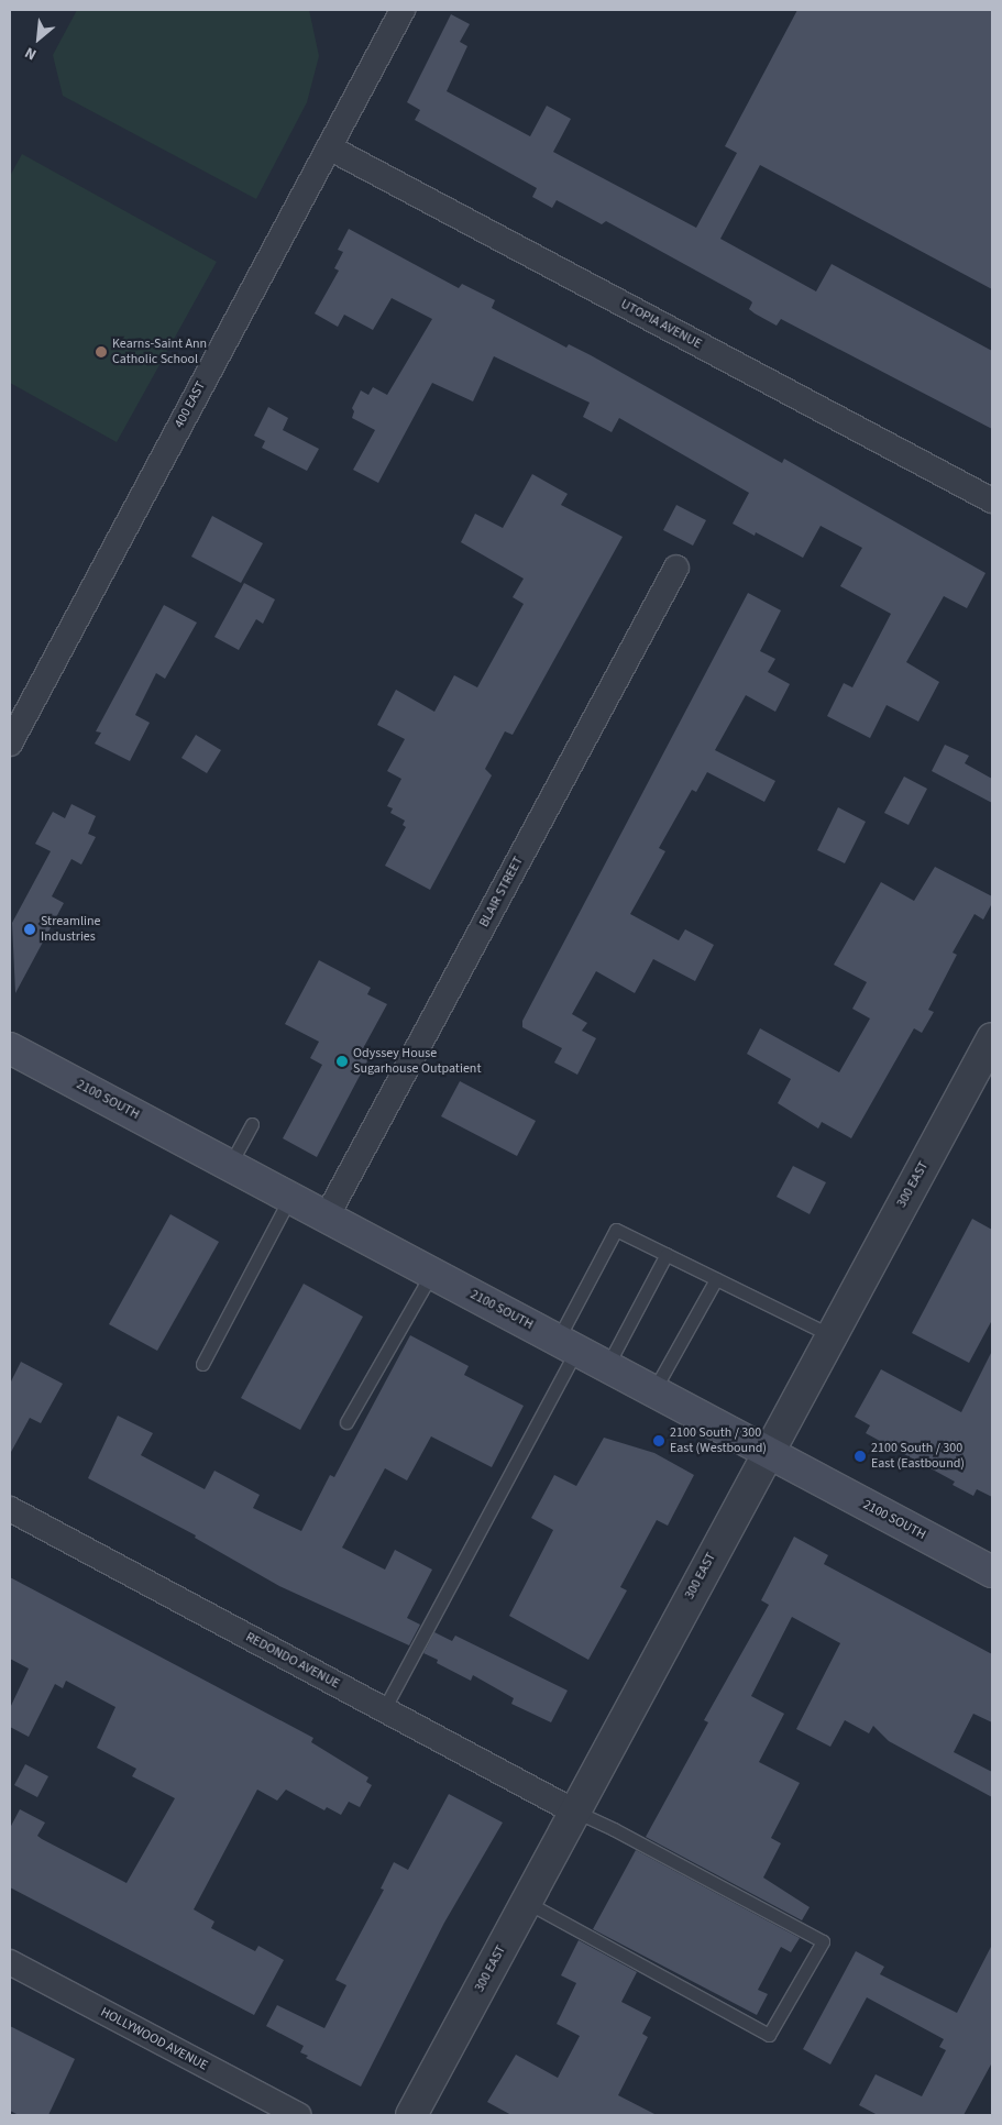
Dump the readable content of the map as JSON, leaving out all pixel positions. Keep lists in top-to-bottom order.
{
  "streets": {
    "main road": ["2100 SOUTH"],
    "street": [
      "UTOPIA AVENUE",
      "400 EAST",
      "BLAIR STREET",
      "300 EAST",
      "REDONDO AVENUE",
      "HOLLYWOOD AVENUE"
    ]
  },
  "crossings": [
    ["UTOPIA AVENUE", "400 EAST"],
    ["BLAIR STREET", "2100 SOUTH"],
    ["2100 SOUTH", "300 EAST"],
    ["300 EAST", "REDONDO AVENUE"]
  ],
  "places": [
    "Kearns-Saint Ann Catholic School",
    "Streamline Industries",
    "Odyssey House Sugarhouse Outpatient",
    "2100 South / 300 East (Westbound)",
    "2100 South / 300 East (Eastbound)"
  ],
  "north": "bottom left"
}
